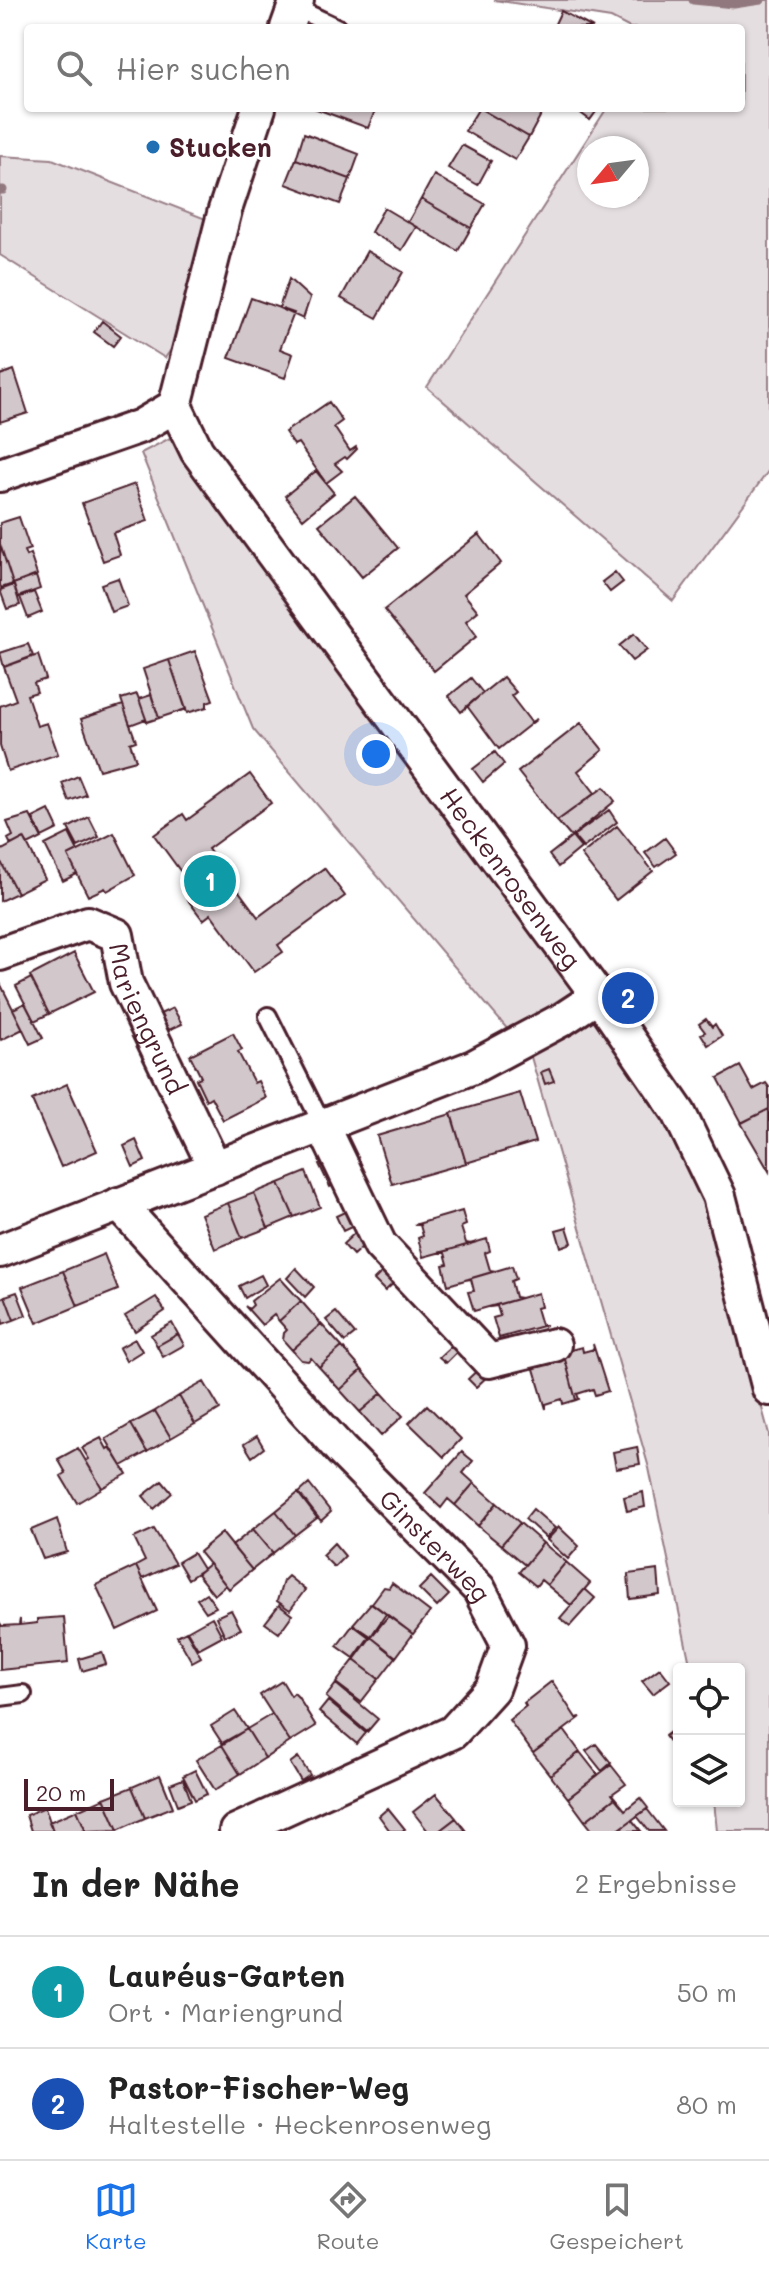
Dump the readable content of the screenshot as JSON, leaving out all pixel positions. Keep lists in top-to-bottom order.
{
  "streets": {
    "street": ["Heckenrosenweg", "Mariengrund", "Ginsterweg"]
  },
  "places": ["Stucken"],
  "scale_bar": "20 m",
  "north": "bottom left",
  "page": {
    "search": "Hier suchen",
    "pins": ["1", "2"],
    "scale": "20 m",
    "heading": ["In der Nähe", "2 Ergebnisse"],
    "list": [
      {
        "mark": "1",
        "name": "Lauréus-Garten",
        "note": "Ort · Mariengrund",
        "value": "50 m"
      },
      {
        "mark": "2",
        "name": "Pastor-Fischer-Weg",
        "note": "Haltestelle · Heckenrosenweg",
        "value": "80 m"
      }
    ],
    "nav": ["Karte", "Route", "Gespeichert"]
  }
}
